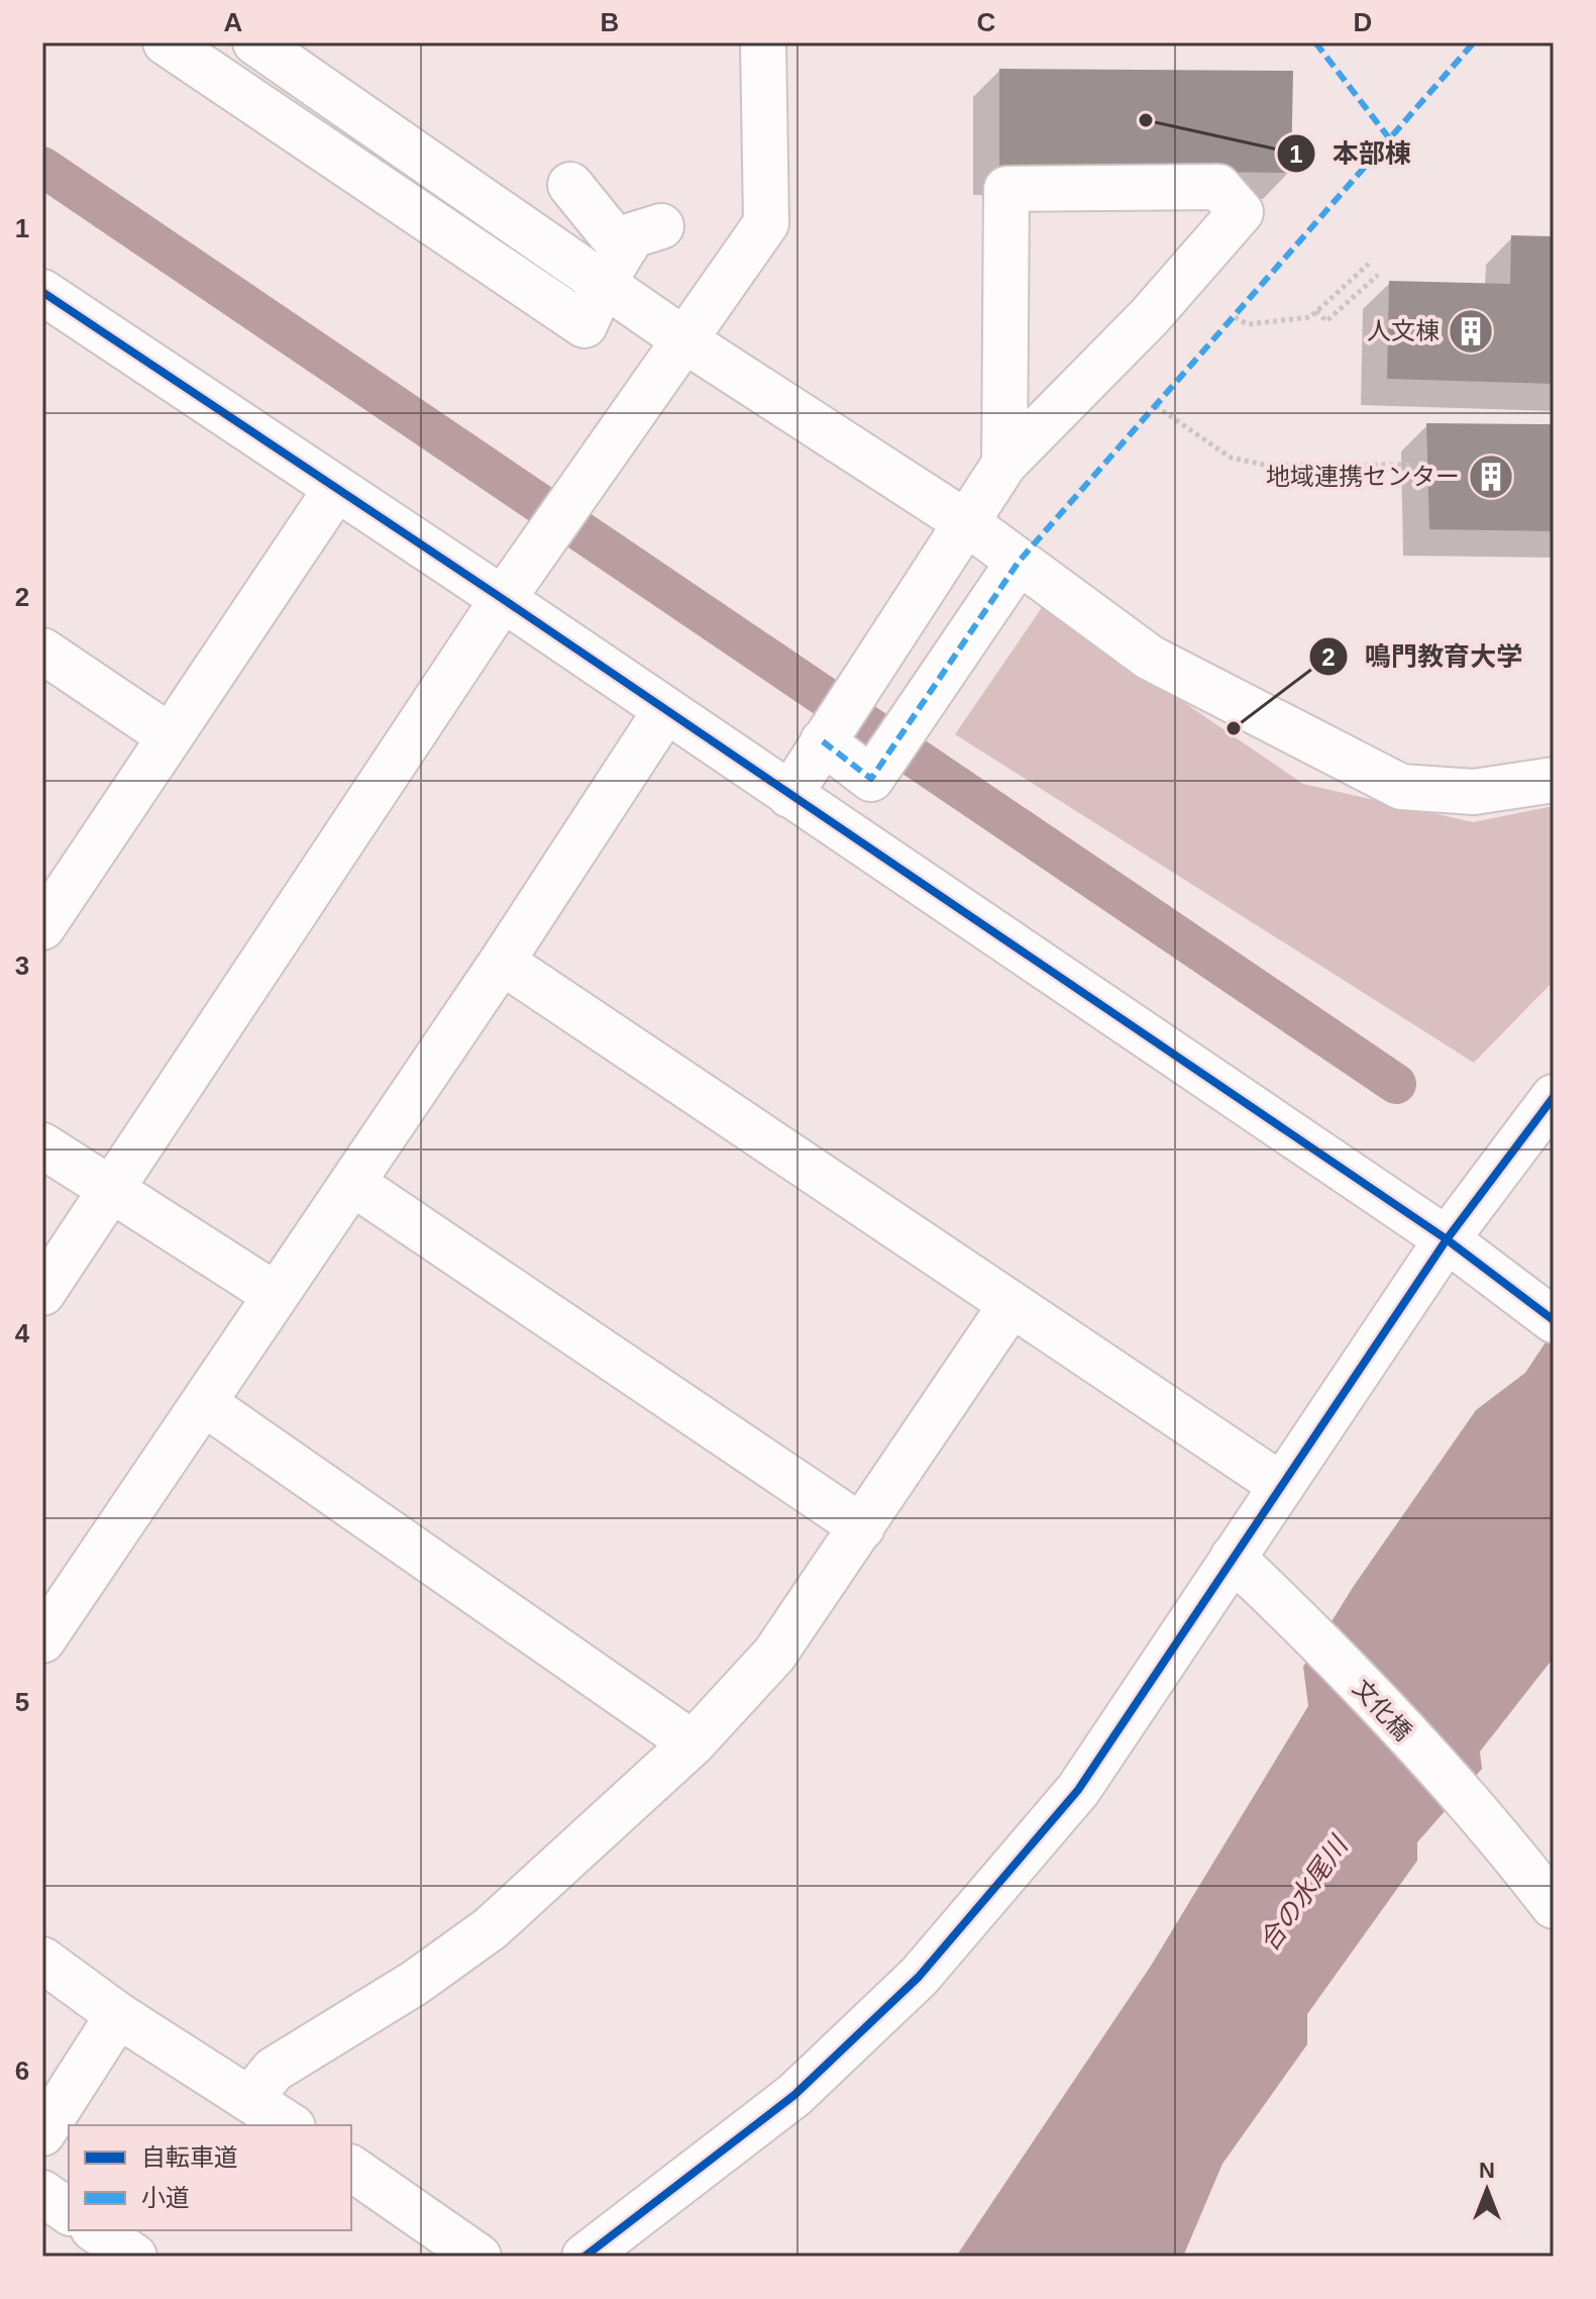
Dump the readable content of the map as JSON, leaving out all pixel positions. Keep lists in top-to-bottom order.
{
  "streets": {
    "street": ["文化橋"]
  },
  "water": ["合の水尾川"],
  "places": {
    "other": ["本部棟", "鳴門教育大学"],
    "building": ["人文棟", "地域連携センター"]
  },
  "legend": ["自転車道", "小道"],
  "north": "top",
  "grid": {
    "columns": [
      "A",
      "B",
      "C",
      "D"
    ],
    "rows": [
      "1",
      "2",
      "3",
      "4",
      "5",
      "6"
    ]
  }
}
